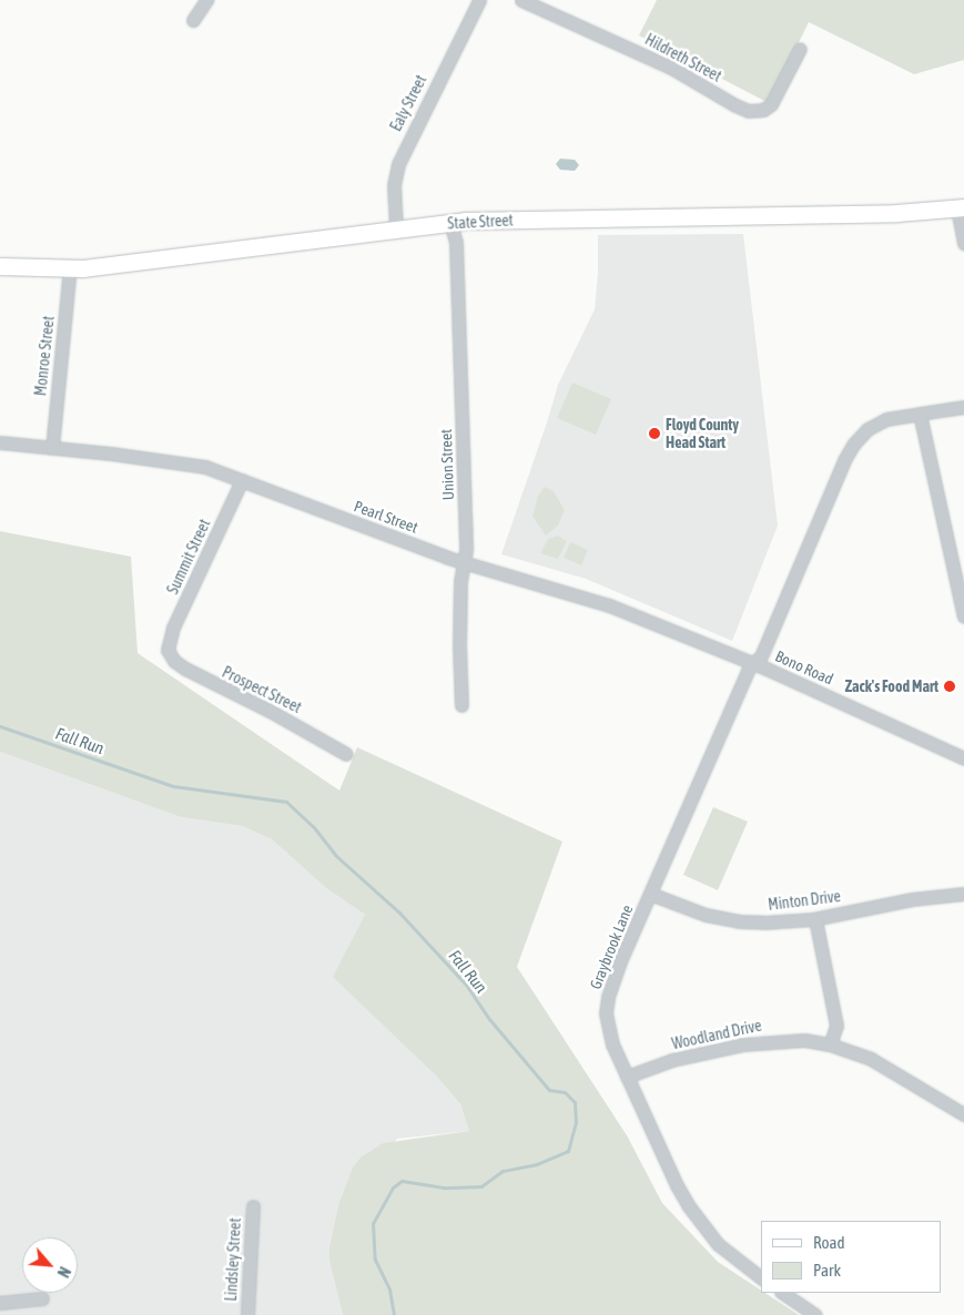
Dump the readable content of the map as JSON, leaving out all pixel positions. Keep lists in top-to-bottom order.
{
  "streets": {
    "main road": ["State Street"],
    "street": [
      "Hildreth Street",
      "Ealy Street",
      "Monroe Street",
      "Union Street",
      "Pearl Street",
      "Summit Street",
      "Bono Road",
      "Prospect Street",
      "Minton Drive",
      "Graybrook Lane",
      "Woodland Drive",
      "Lindsley Street"
    ]
  },
  "crossings": [
    ["Ealy Street", "State Street"],
    ["State Street", "Monroe Street"],
    ["State Street", "Union Street"],
    ["Monroe Street", "Pearl Street"],
    ["Union Street", "Pearl Street"],
    ["Pearl Street", "Summit Street"],
    ["Pearl Street", "Bono Road"],
    ["Pearl Street", "Graybrook Lane"],
    ["Summit Street", "Prospect Street"],
    ["Bono Road", "Graybrook Lane"],
    ["Minton Drive", "Graybrook Lane"],
    ["Graybrook Lane", "Woodland Drive"]
  ],
  "water": ["Fall Run"],
  "places": ["Floyd County Head Start", "Zack's Food Mart"],
  "legend": ["Road", "Park"],
  "north": "bottom right"
}
